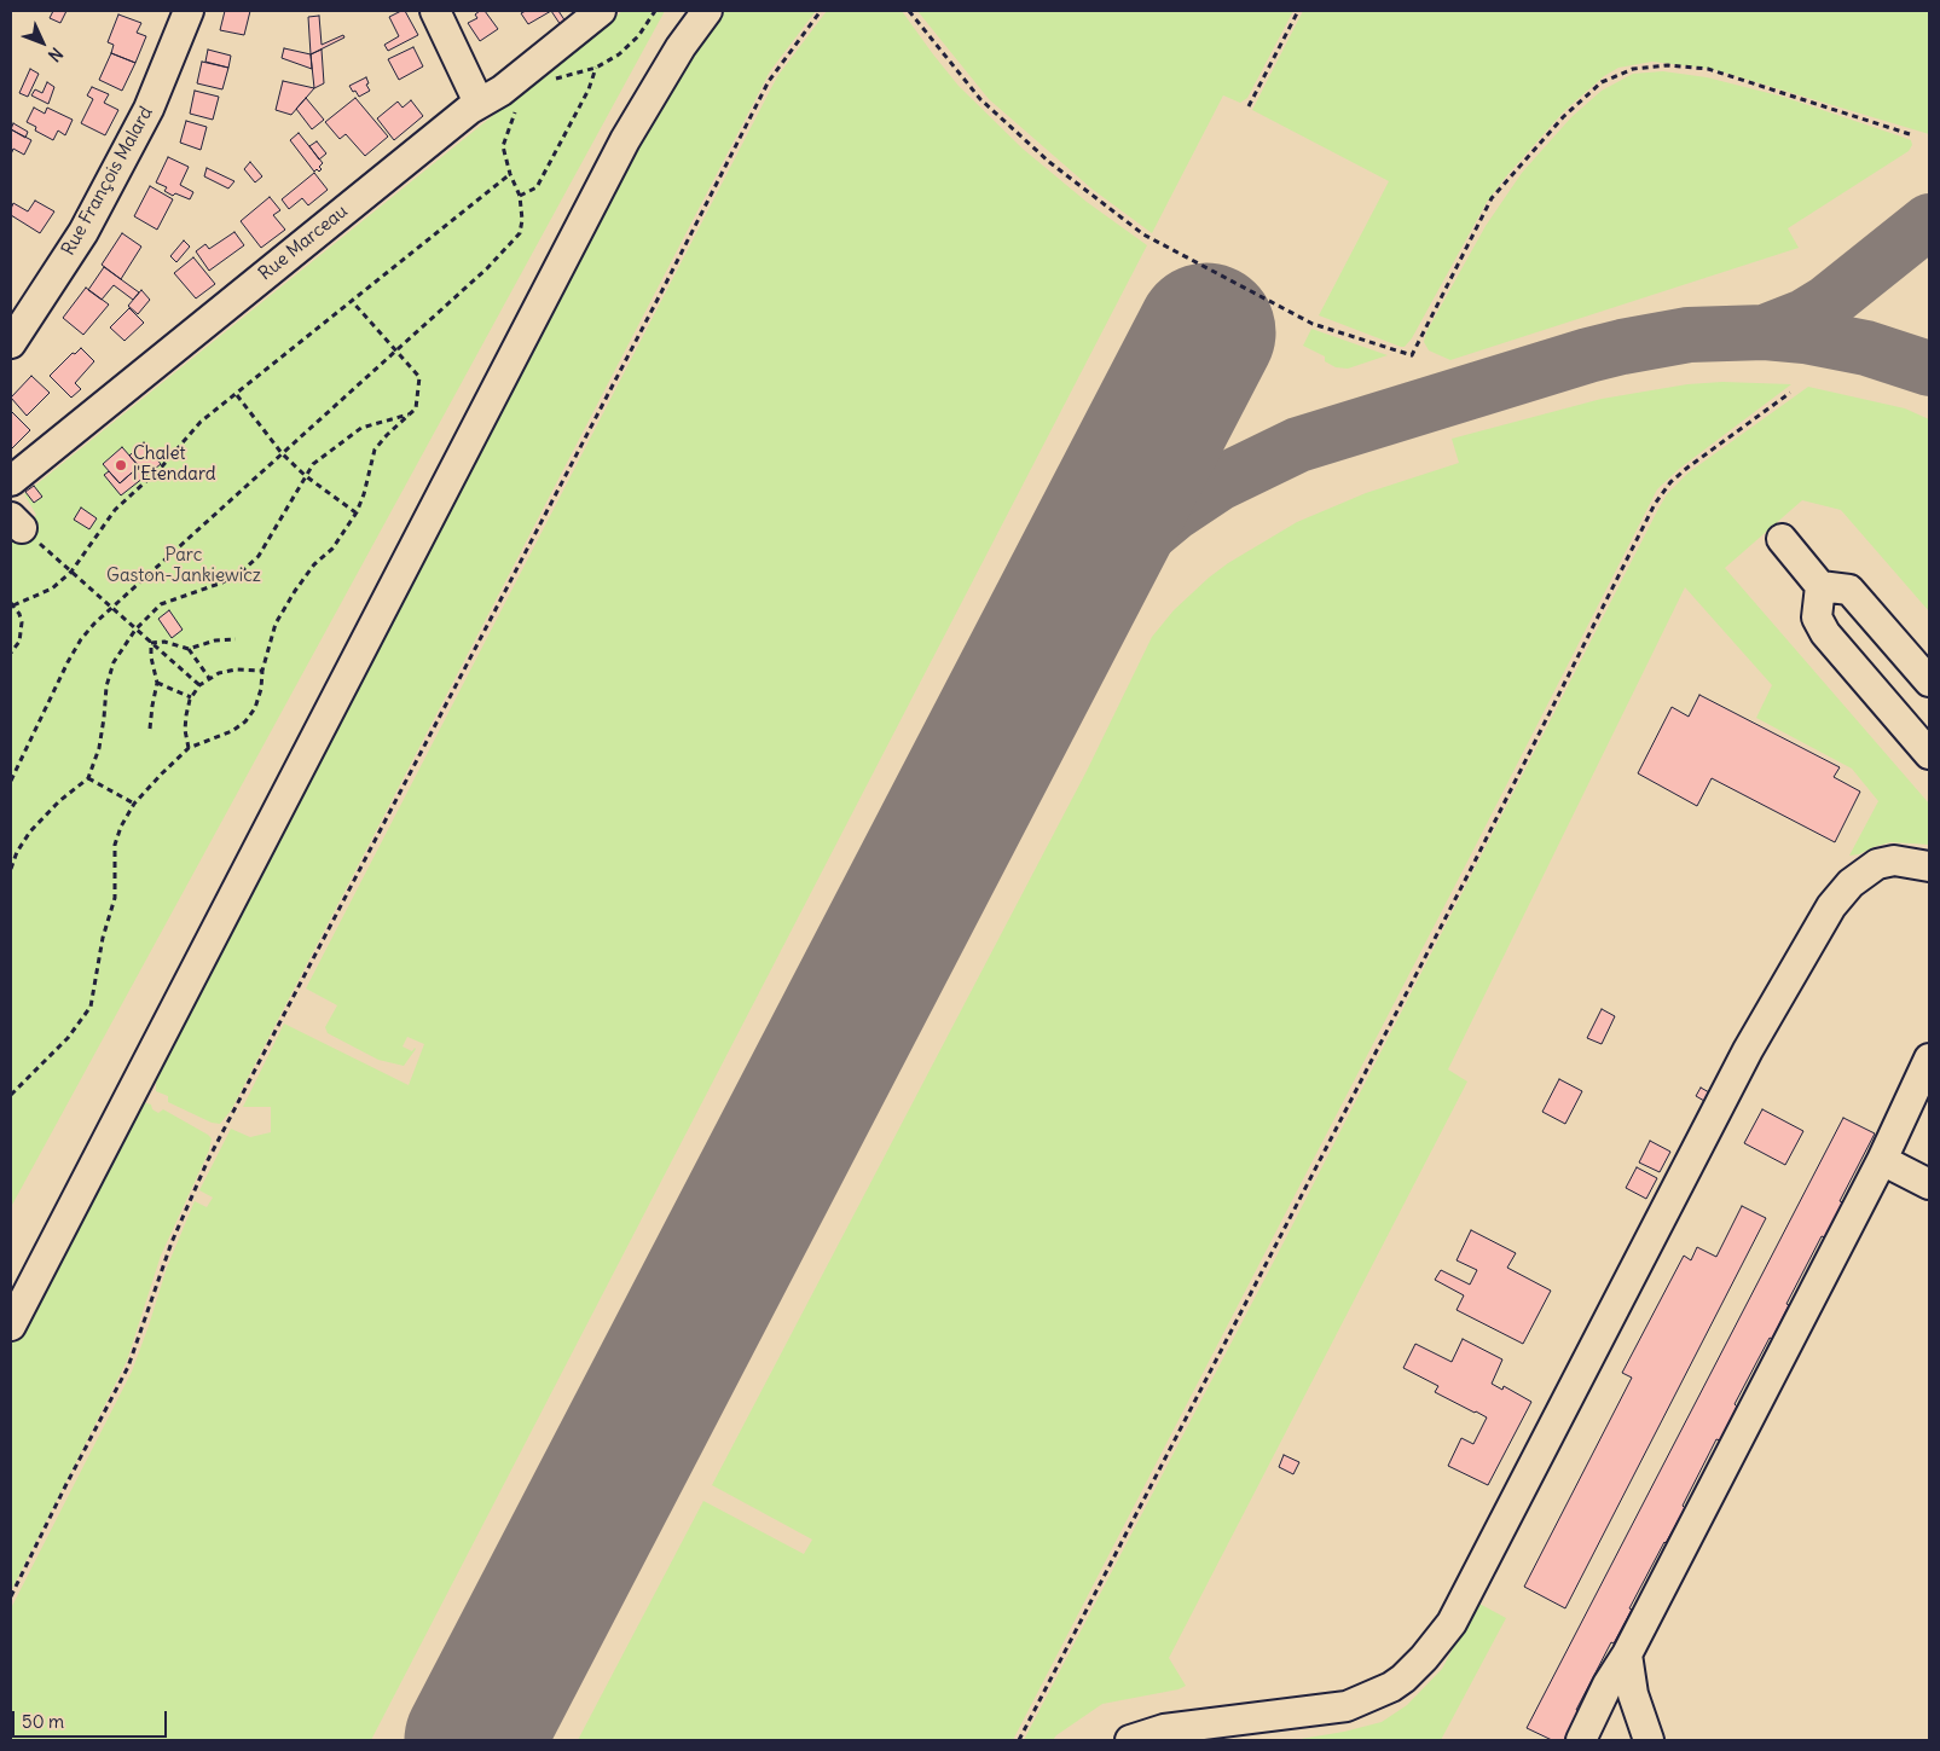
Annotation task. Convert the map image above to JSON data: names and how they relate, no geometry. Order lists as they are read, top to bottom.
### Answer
{
  "streets": {
    "street": ["Rue François Malard", "Rue Marceau"]
  },
  "parks": ["Parc Gaston-Jankiewicz"],
  "places": ["Chalet l'Etendard"],
  "scale_bar": "50 m",
  "north": "bottom right"
}
